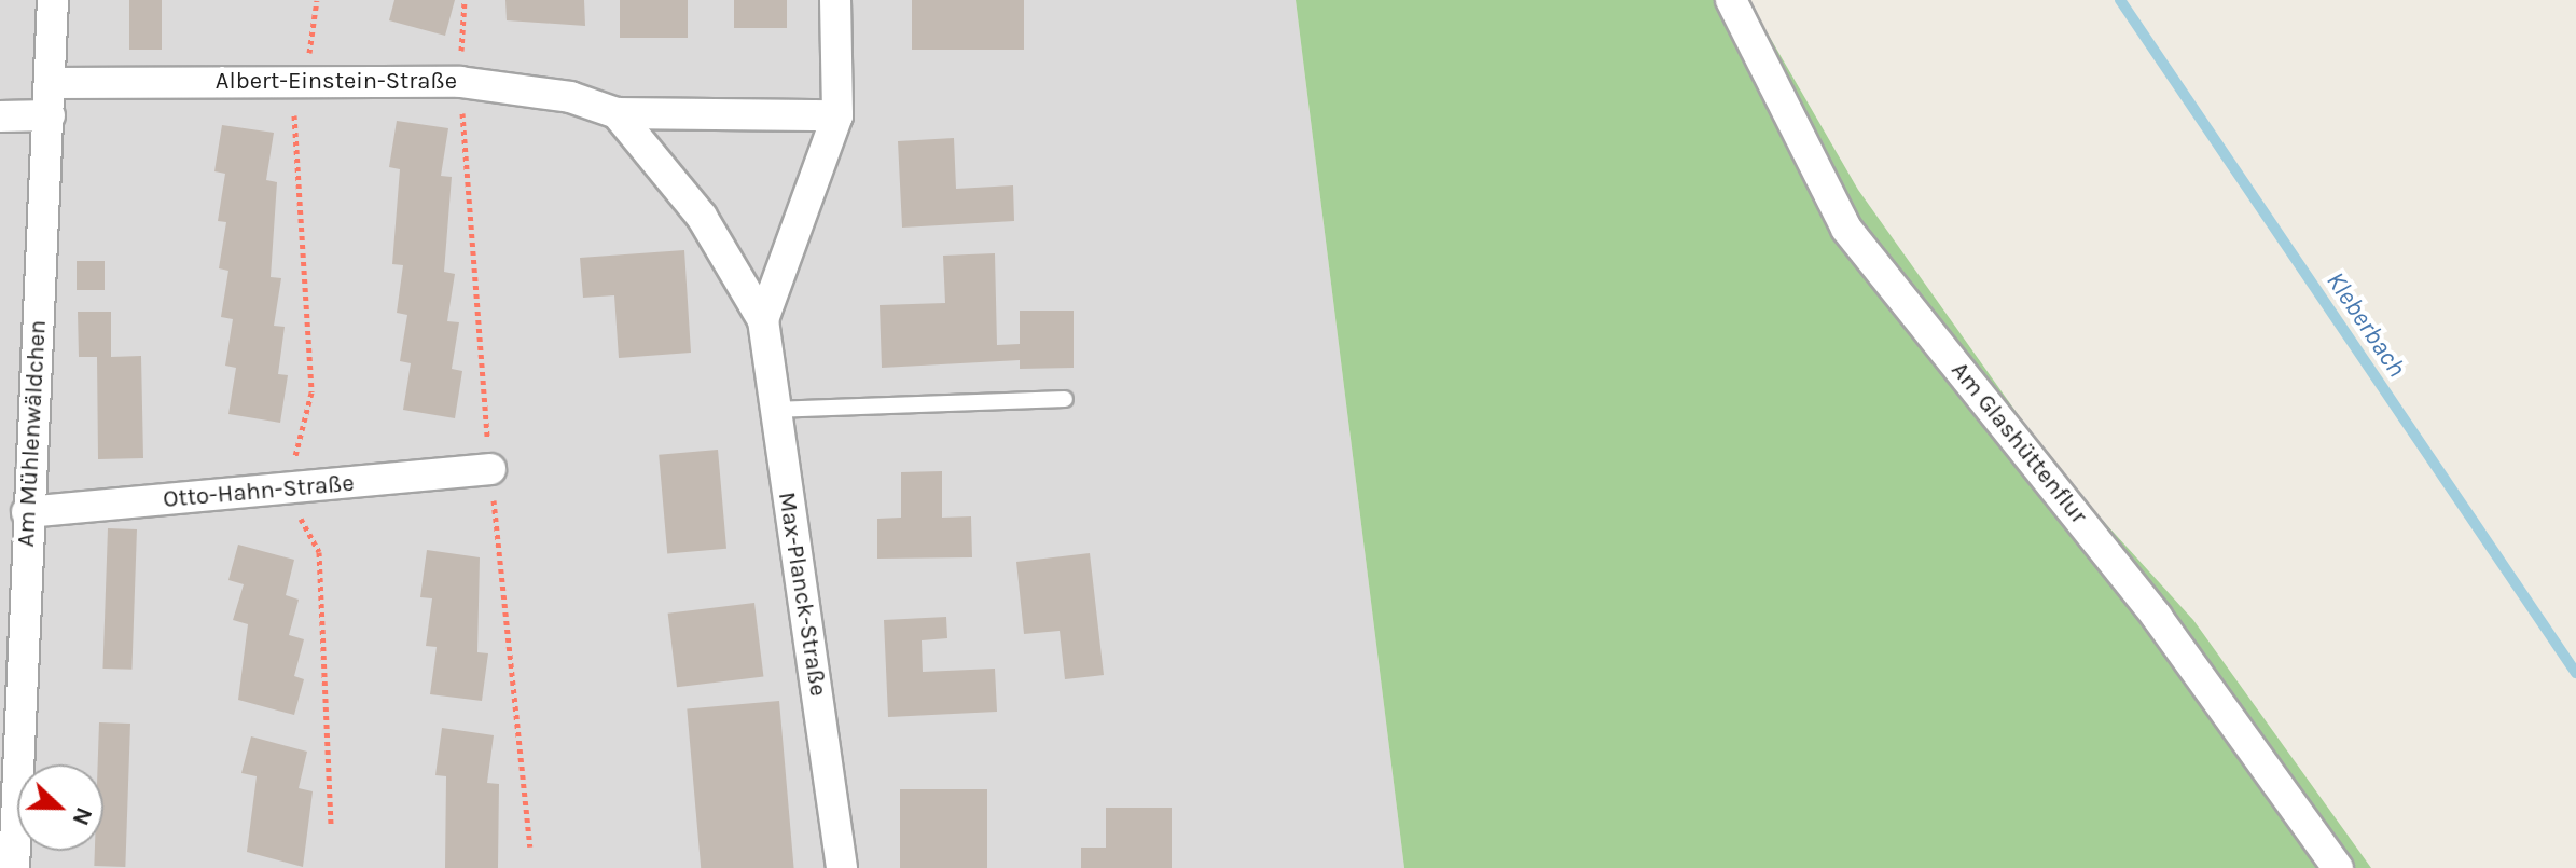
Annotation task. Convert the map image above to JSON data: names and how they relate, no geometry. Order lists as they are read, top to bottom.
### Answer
{
  "streets": {
    "street": [
      "Albert-Einstein-Straße",
      "Am Mühlenwäldchen",
      "Am Glashüttenflur",
      "Otto-Hahn-Straße",
      "Max-Planck-Straße"
    ]
  },
  "crossings": [
    ["Albert-Einstein-Straße", "Am Mühlenwäldchen"],
    ["Albert-Einstein-Straße", "Max-Planck-Straße"],
    ["Am Mühlenwäldchen", "Otto-Hahn-Straße"]
  ],
  "water": ["Kleberbach"],
  "north": "right"
}
